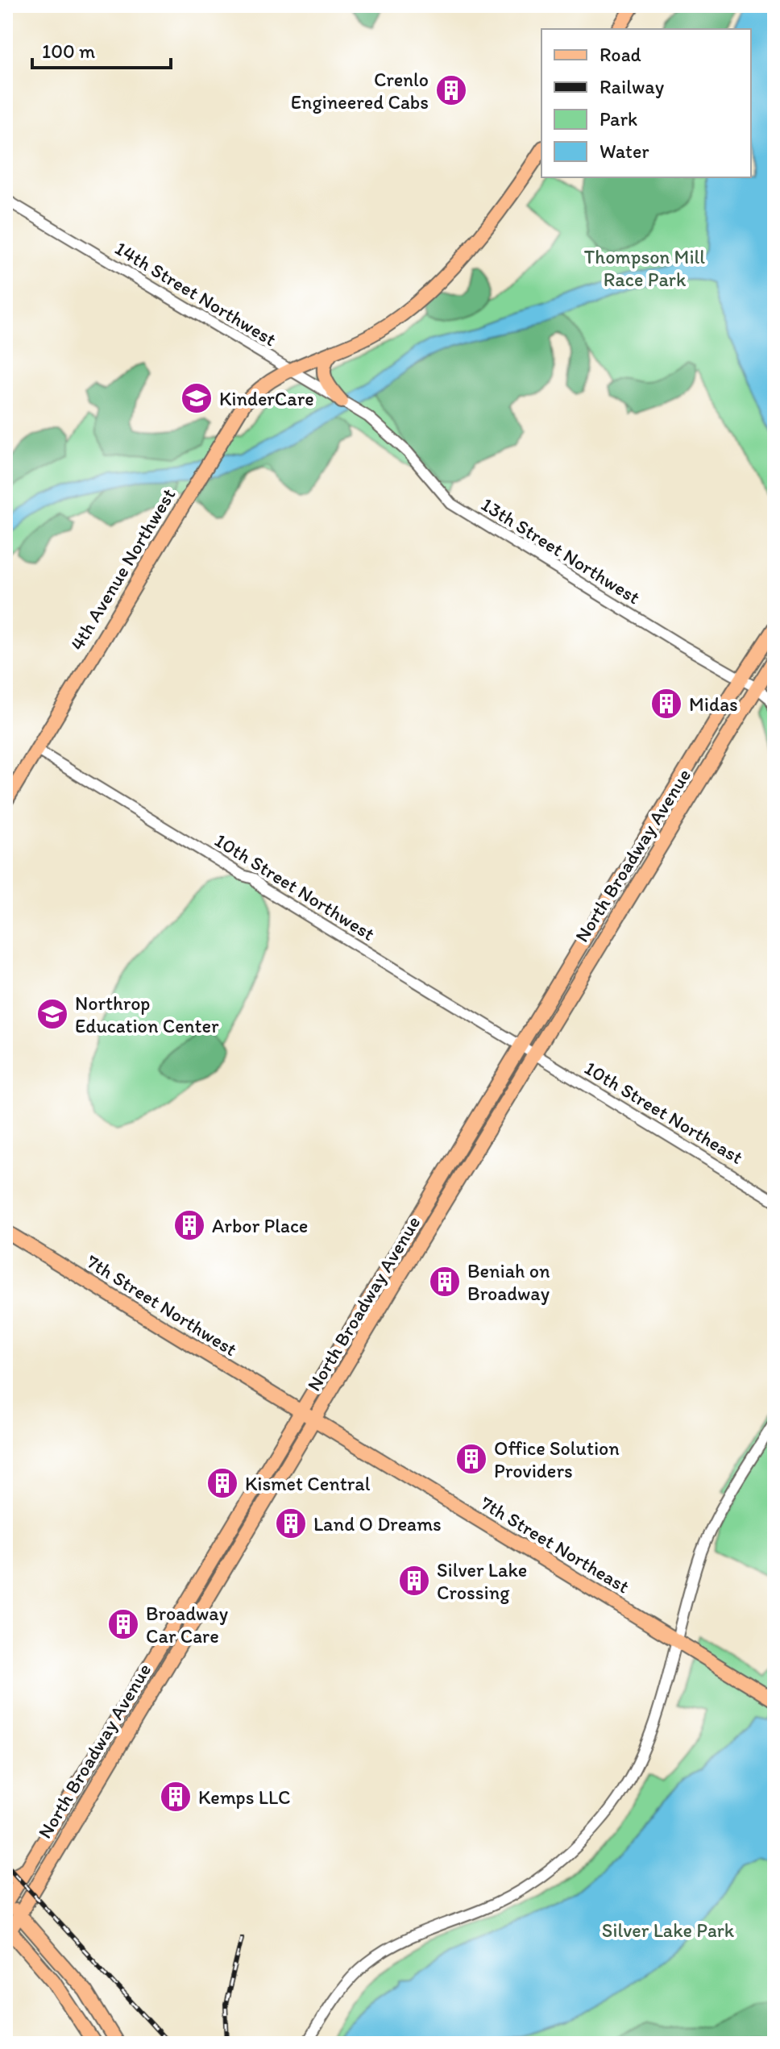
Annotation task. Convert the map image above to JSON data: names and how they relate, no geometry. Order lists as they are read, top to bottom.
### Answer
{
  "streets": {
    "main road": [
      "4th Avenue Northwest",
      "North Broadway Avenue",
      "7th Street Northwest",
      "7th Street Northeast"
    ],
    "street": [
      "14th Street Northwest",
      "13th Street Northwest",
      "10th Street Northwest",
      "10th Street Northeast"
    ]
  },
  "crossings": [
    ["14th Street Northwest", "13th Street Northwest"],
    ["14th Street Northwest", "4th Avenue Northwest"],
    ["13th Street Northwest", "North Broadway Avenue"],
    ["4th Avenue Northwest", "10th Street Northwest"],
    ["North Broadway Avenue", "10th Street Northwest"],
    ["North Broadway Avenue", "10th Street Northeast"],
    ["North Broadway Avenue", "7th Street Northwest"],
    ["North Broadway Avenue", "7th Street Northeast"],
    ["10th Street Northwest", "10th Street Northeast"],
    ["7th Street Northwest", "7th Street Northeast"]
  ],
  "parks": ["Thompson Mill Race Park", "Silver Lake Park"],
  "places": {
    "building": [
      "Crenlo Engineered Cabs",
      "Midas",
      "Arbor Place",
      "Beniah on Broadway",
      "Office Solution Providers",
      "Kismet Central",
      "Land O Dreams",
      "Silver Lake Crossing",
      "Broadway Car Care",
      "Kemps LLC"
    ],
    "school or university": ["KinderCare", "Northrop Education Center"]
  },
  "legend": [
    "Road",
    "Railway",
    "Park",
    "Water"
  ],
  "scale_bar": "100 m"
}
